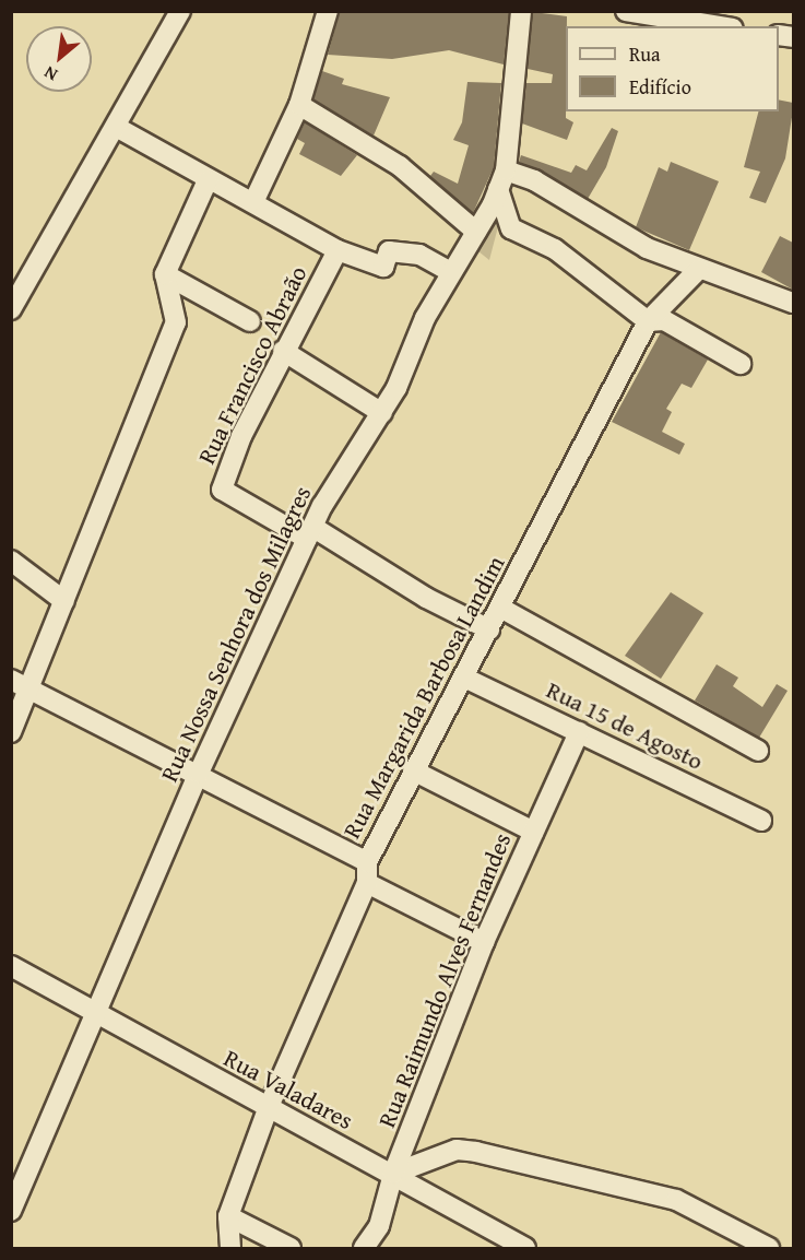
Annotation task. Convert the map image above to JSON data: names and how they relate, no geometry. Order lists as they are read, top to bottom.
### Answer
{
  "streets": {
    "street": [
      "Rua Francisco Abraão",
      "Rua Nossa Senhora dos Milagres",
      "Rua Margarida Barbosa Landim",
      "Rua 15 de Agosto",
      "Rua Raimundo Alves Fernandes",
      "Rua Valadares"
    ]
  },
  "crossings": [
    ["Rua Francisco Abraão", "Rua Nossa Senhora dos Milagres"],
    ["Rua Nossa Senhora dos Milagres", "Rua Valadares"],
    ["Rua Margarida Barbosa Landim", "Rua 15 de Agosto"],
    ["Rua Margarida Barbosa Landim", "Rua Valadares"],
    ["Rua 15 de Agosto", "Rua Raimundo Alves Fernandes"],
    ["Rua Raimundo Alves Fernandes", "Rua Valadares"]
  ],
  "legend": ["Rua", "Edifício"],
  "north": "bottom left"
}
